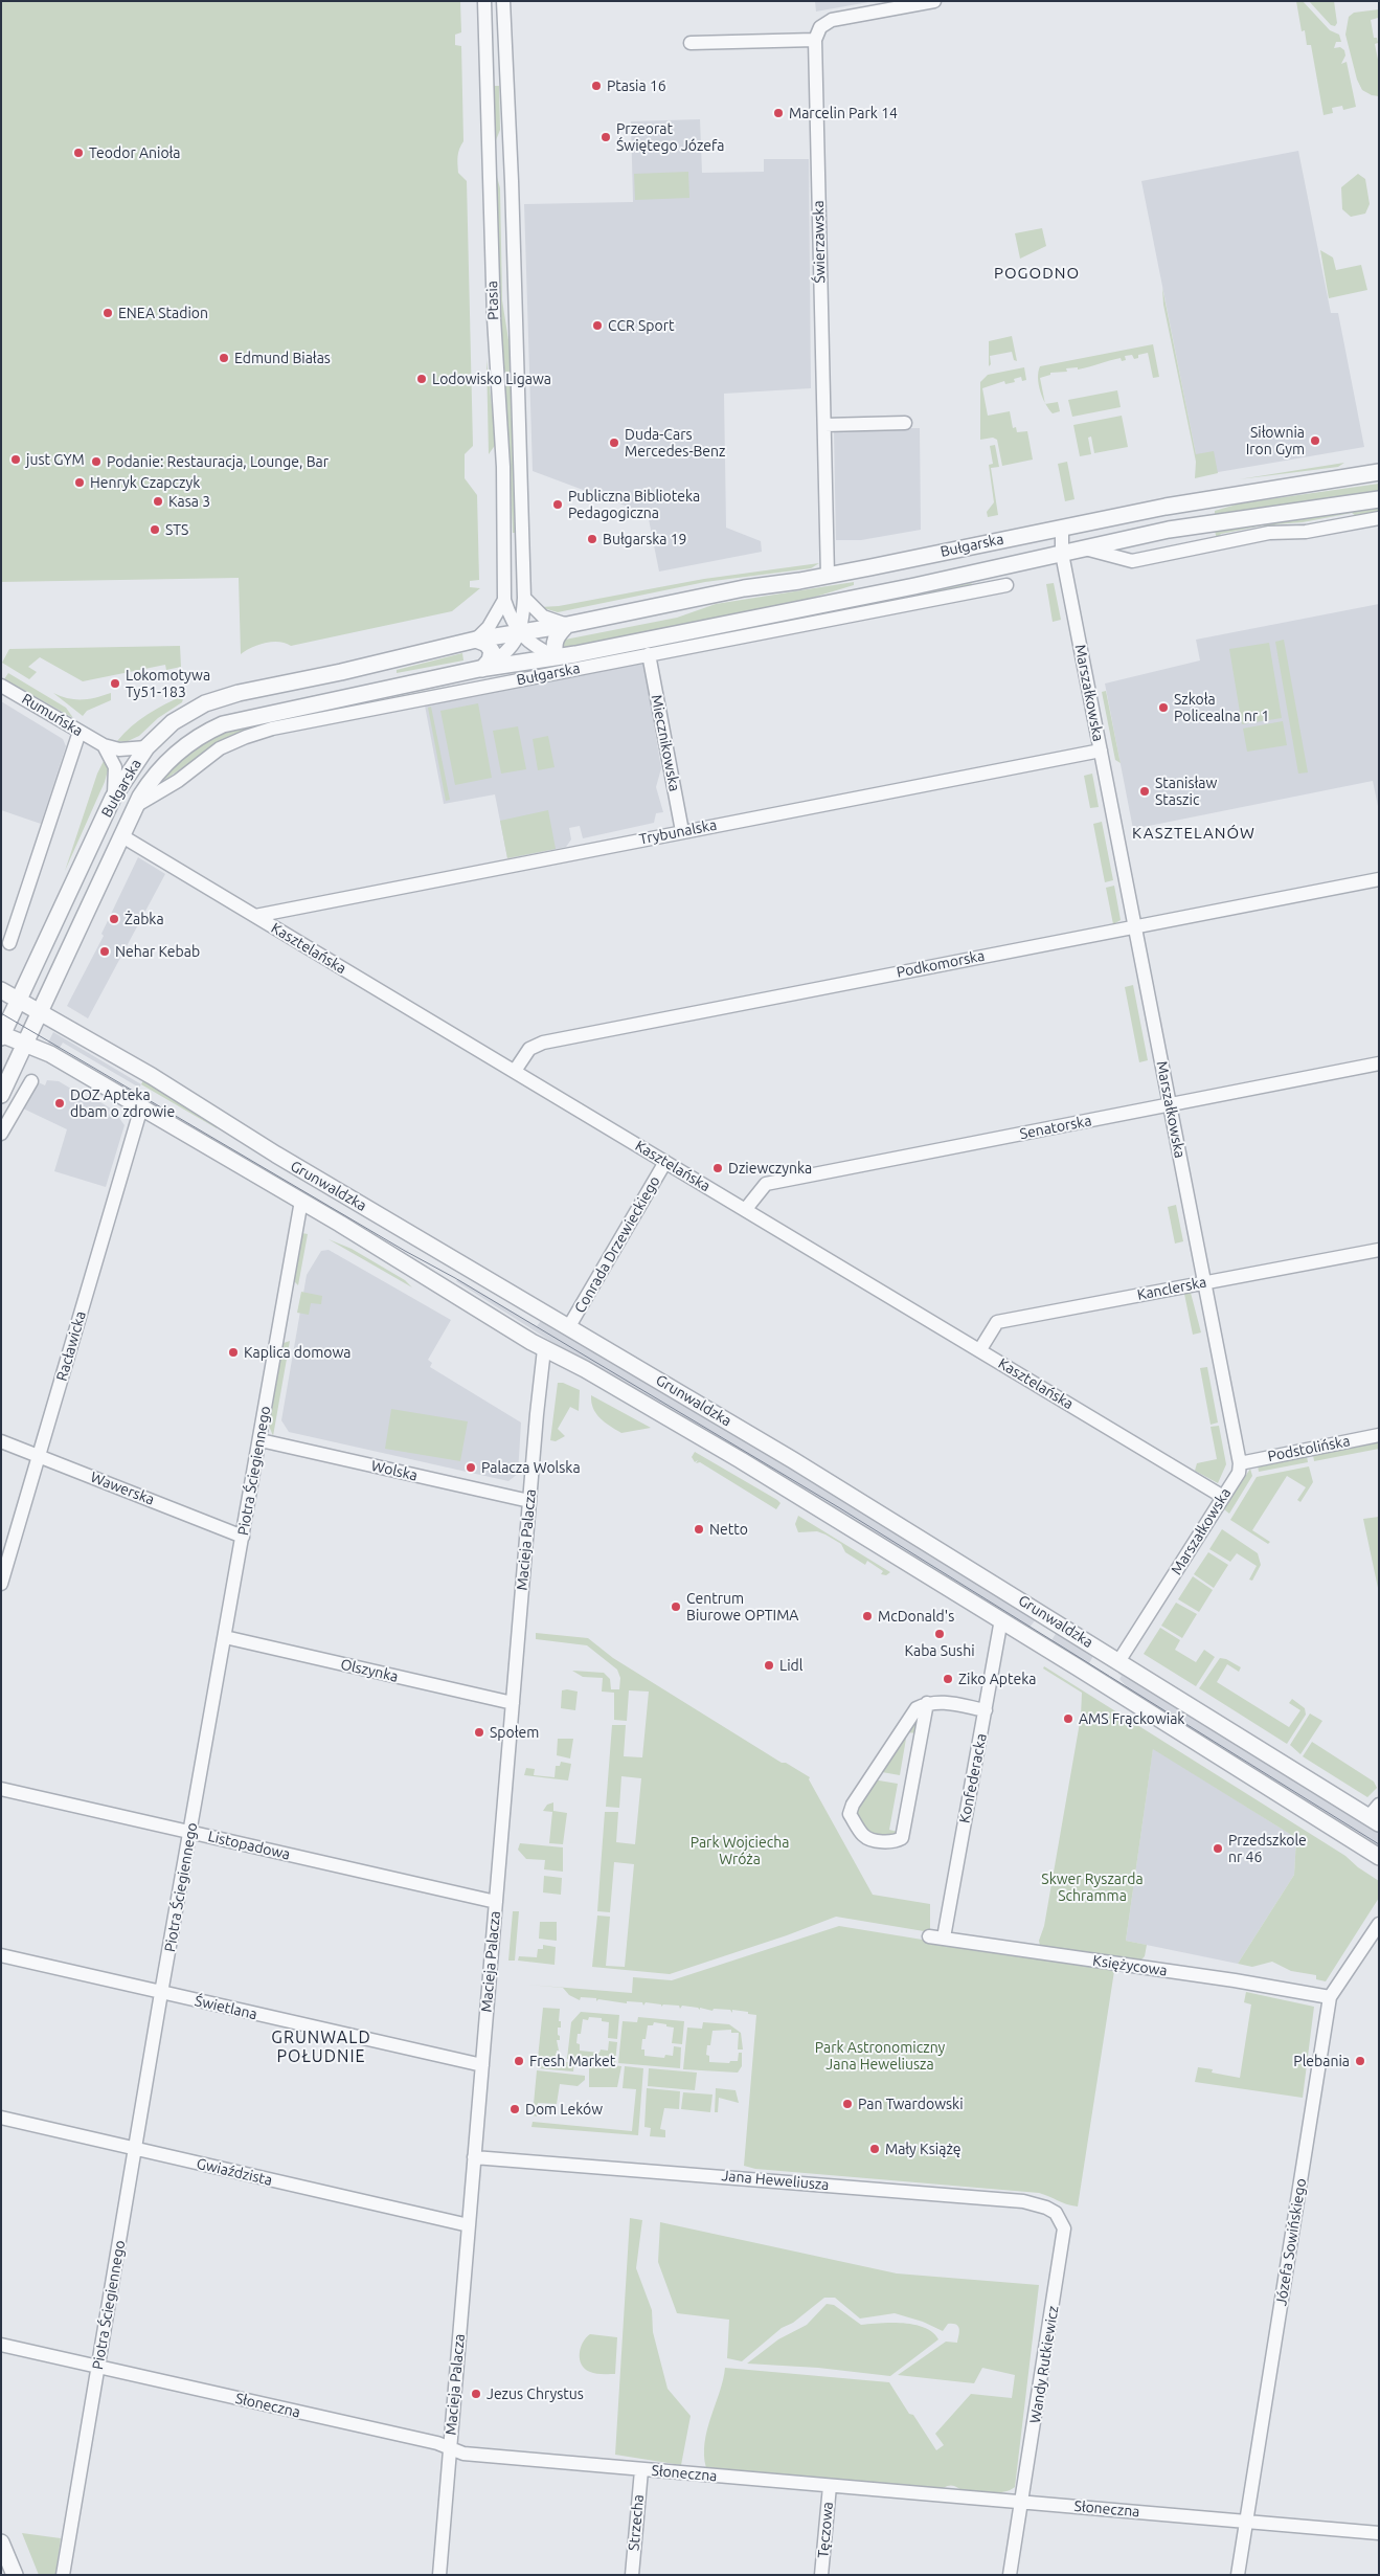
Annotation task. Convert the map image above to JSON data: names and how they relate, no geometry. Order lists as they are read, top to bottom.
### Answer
{
  "streets": {
    "street": [
      "Świerzawska",
      "Ptasia",
      "Bułgarska",
      "Marszałkowska",
      "Rumuńska",
      "Miecznikowska",
      "Trybunalska",
      "Kasztelańska",
      "Podkomorska",
      "Senatorska",
      "Grunwaldzka",
      "Conrada Drzewieckiego",
      "Kanclerska",
      "Racławicka",
      "Podstolińska",
      "Piotra Ściegiennego",
      "Wolska",
      "Wawerska",
      "Macieja Palacza",
      "Olszynka",
      "Konfederacka",
      "Listopadowa",
      "Księżycowa",
      "Świetlana",
      "Gwiaździsta",
      "Jana Heweliusza",
      "Józefa Sowińskiego",
      "Wandy Rutkiewicz",
      "Słoneczna",
      "Strzecha",
      "Tęczowa"
    ]
  },
  "crossings": [
    ["Świerzawska", "Bułgarska"],
    ["Ptasia", "Bułgarska"],
    ["Bułgarska", "Marszałkowska"],
    ["Bułgarska", "Rumuńska"],
    ["Bułgarska", "Miecznikowska"],
    ["Bułgarska", "Kasztelańska"],
    ["Bułgarska", "Grunwaldzka"],
    ["Marszałkowska", "Trybunalska"],
    ["Marszałkowska", "Kasztelańska"],
    ["Marszałkowska", "Podkomorska"],
    ["Marszałkowska", "Senatorska"],
    ["Marszałkowska", "Grunwaldzka"],
    ["Marszałkowska", "Kanclerska"],
    ["Marszałkowska", "Podstolińska"],
    ["Miecznikowska", "Trybunalska"],
    ["Trybunalska", "Kasztelańska"],
    ["Kasztelańska", "Podkomorska"],
    ["Kasztelańska", "Senatorska"],
    ["Kasztelańska", "Conrada Drzewieckiego"],
    ["Kasztelańska", "Kanclerska"],
    ["Grunwaldzka", "Conrada Drzewieckiego"],
    ["Grunwaldzka", "Racławicka"],
    ["Grunwaldzka", "Piotra Ściegiennego"],
    ["Grunwaldzka", "Macieja Palacza"],
    ["Grunwaldzka", "Konfederacka"],
    ["Racławicka", "Wawerska"],
    ["Piotra Ściegiennego", "Wolska"],
    ["Piotra Ściegiennego", "Wawerska"],
    ["Piotra Ściegiennego", "Olszynka"],
    ["Piotra Ściegiennego", "Listopadowa"],
    ["Piotra Ściegiennego", "Świetlana"],
    ["Piotra Ściegiennego", "Gwiaździsta"],
    ["Piotra Ściegiennego", "Słoneczna"],
    ["Wolska", "Macieja Palacza"],
    ["Macieja Palacza", "Olszynka"],
    ["Macieja Palacza", "Listopadowa"],
    ["Macieja Palacza", "Świetlana"],
    ["Macieja Palacza", "Gwiaździsta"],
    ["Macieja Palacza", "Jana Heweliusza"],
    ["Macieja Palacza", "Słoneczna"],
    ["Konfederacka", "Księżycowa"],
    ["Księżycowa", "Józefa Sowińskiego"],
    ["Jana Heweliusza", "Wandy Rutkiewicz"],
    ["Józefa Sowińskiego", "Słoneczna"],
    ["Wandy Rutkiewicz", "Słoneczna"],
    ["Słoneczna", "Strzecha"],
    ["Słoneczna", "Tęczowa"]
  ],
  "districts": ["POGODNO", "KASZTELANÓW", "GRUNWALD POŁUDNIE"],
  "parks": ["Park Wojciecha Wróża", "Skwer Ryszarda Schramma", "Park Astronomiczny Jana Heweliusza"],
  "places": [
    "Ptasia 16",
    "Marcelin Park 14",
    "Przeorat Świętego Józefa",
    "Teodor Anioła",
    "ENEA Stadion",
    "CCR Sport",
    "Edmund Białas",
    "Lodowisko Ligawa",
    "Siłownia Iron Gym",
    "Duda-Cars Mercedes-Benz",
    "just GYM",
    "Podanie: Restauracja, Lounge, Bar",
    "Henryk Czapczyk",
    "Kasa 3",
    "Publiczna Biblioteka Pedagogiczna",
    "STS",
    "Bułgarska 19",
    "Lokomotywa Ty51-183",
    "Szkoła Policealna nr 1",
    "Stanisław Staszic",
    "Żabka",
    "Nehar Kebab",
    "DOZ Apteka dbam o zdrowie",
    "Dziewczynka",
    "Kaplica domowa",
    "Palacza Wolska",
    "Netto",
    "Centrum Biurowe OPTIMA",
    "McDonald's",
    "Kaba Sushi",
    "Lidl",
    "Ziko Apteka",
    "AMS Frąckowiak",
    "Społem",
    "Przedszkole nr 46",
    "Fresh Market",
    "Plebania",
    "Pan Twardowski",
    "Dom Leków",
    "Mały Książę",
    "Jezus Chrystus"
  ]
}
